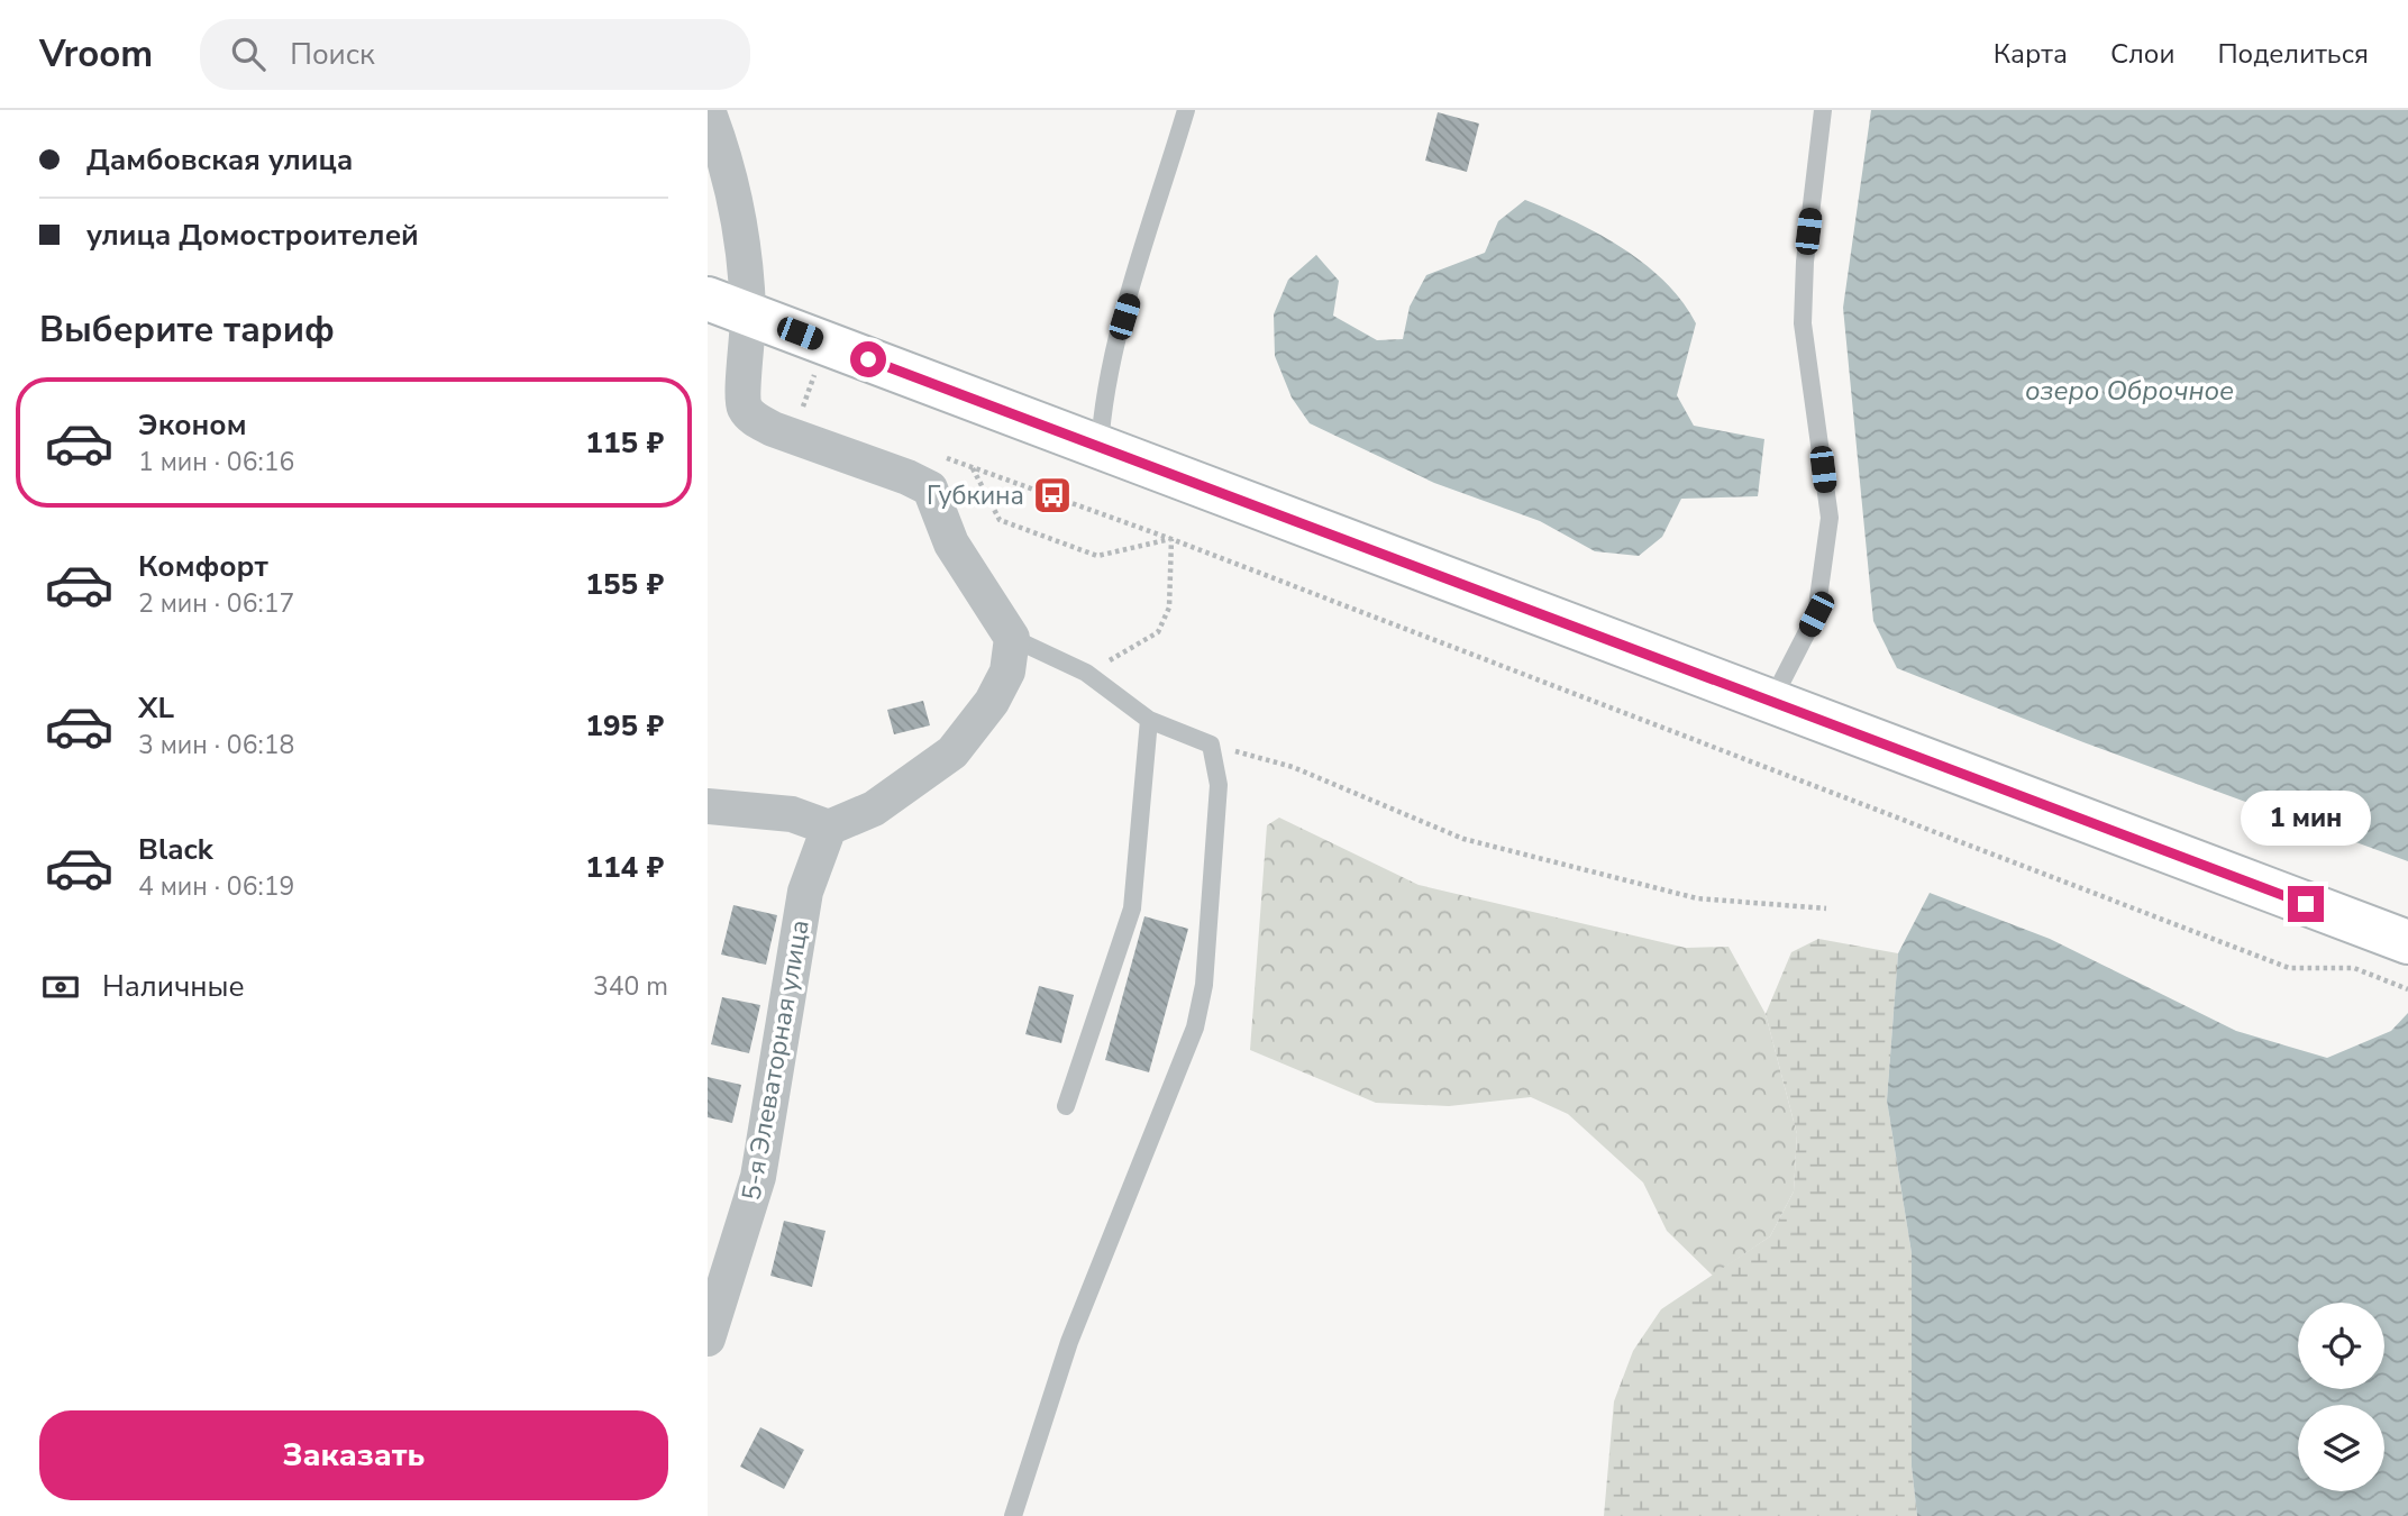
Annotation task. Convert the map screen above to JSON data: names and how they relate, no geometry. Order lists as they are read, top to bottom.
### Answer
{
  "streets": {
    "street": ["5-я Элеваторная улица"]
  },
  "water": ["озеро Оброчное"],
  "places": {
    "bus stop": ["Губкина"]
  },
  "page": {
    "header": "Vroom",
    "search": "Поиск",
    "nav": ["Карта", "Слои", "Поделиться"],
    "banner": ["Дамбовская улица", "улица Домостроителей"],
    "heading": "Выберите тариф",
    "list": [
      {
        "name": "Эконом",
        "note": "1 мин · 06:16",
        "value": "115 ₽"
      },
      {
        "name": "Комфорт",
        "note": "2 мин · 06:17",
        "value": "155 ₽"
      },
      {
        "name": "XL",
        "note": "3 мин · 06:18",
        "value": "195 ₽"
      },
      {
        "name": "Black",
        "note": "4 мин · 06:19",
        "value": "114 ₽"
      }
    ],
    "bubble": "1 мин",
    "pay": ["Наличные", "340 m"],
    "buttons": "Заказать"
  }
}
